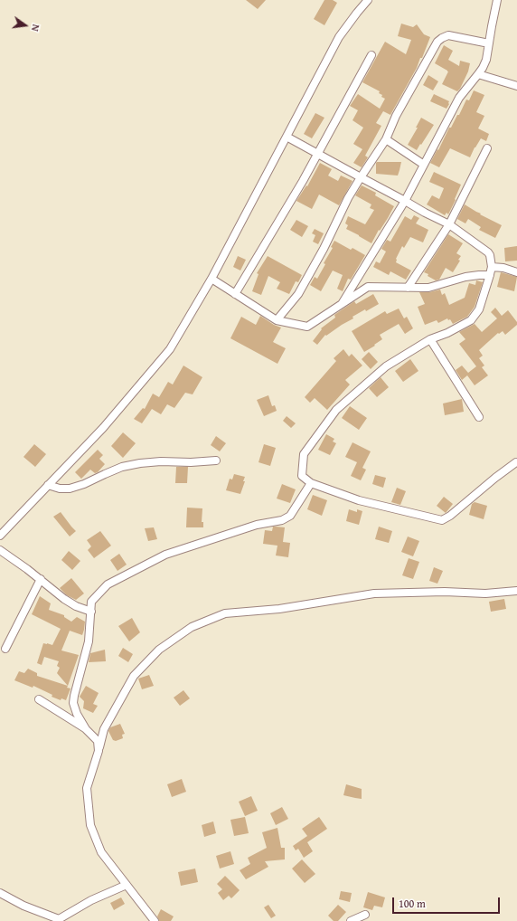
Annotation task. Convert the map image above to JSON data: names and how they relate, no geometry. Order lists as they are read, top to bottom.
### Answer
{
  "scale_bar": "100 m",
  "north": "right"
}
